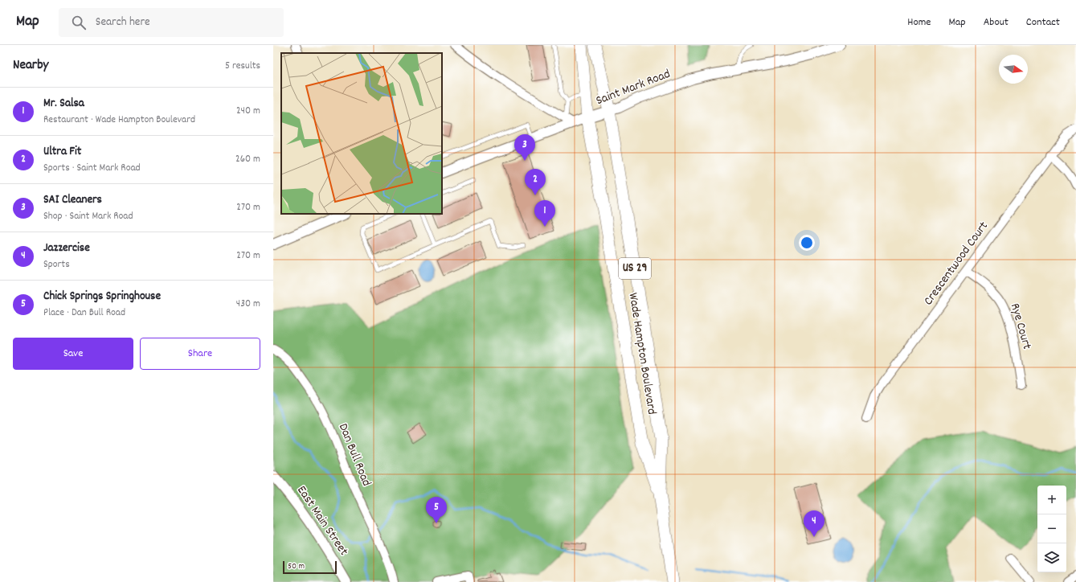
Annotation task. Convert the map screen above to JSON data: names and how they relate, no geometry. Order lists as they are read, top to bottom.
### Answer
{
  "streets": {
    "main road": ["US 29", "Wade Hampton Boulevard"],
    "street": [
      "Saint Mark Road",
      "Crescentwood Court",
      "Rye Court",
      "Dan Bull Road",
      "East Main Street"
    ]
  },
  "crossings": [
    ["Saint Mark Road", "Wade Hampton Boulevard"],
    ["Crescentwood Court", "Rye Court"]
  ],
  "scale_bar": "50 m",
  "north": "right",
  "page": {
    "header": "Map",
    "search": "Search here",
    "nav": [
      "Home",
      "Map",
      "About",
      "Contact"
    ],
    "heading": ["Nearby", "5 results"],
    "list": [
      {
        "mark": "1",
        "name": "Mr. Salsa",
        "note": "Restaurant · Wade Hampton Boulevard",
        "value": "240 m"
      },
      {
        "mark": "2",
        "name": "Ultra Fit",
        "note": "Sports · Saint Mark Road",
        "value": "260 m"
      },
      {
        "mark": "3",
        "name": "SAI Cleaners",
        "note": "Shop · Saint Mark Road",
        "value": "270 m"
      },
      {
        "mark": "4",
        "name": "Jazzercise",
        "note": "Sports",
        "value": "270 m"
      },
      {
        "mark": "5",
        "name": "Chick Springs Springhouse",
        "note": "Place · Dan Bull Road",
        "value": "430 m"
      }
    ],
    "pins": [
      "3",
      "2",
      "1",
      "5",
      "4"
    ],
    "buttons": ["Save", "Share"],
    "map_buttons": ["+", "−"],
    "scale": "50 m"
  }
}
